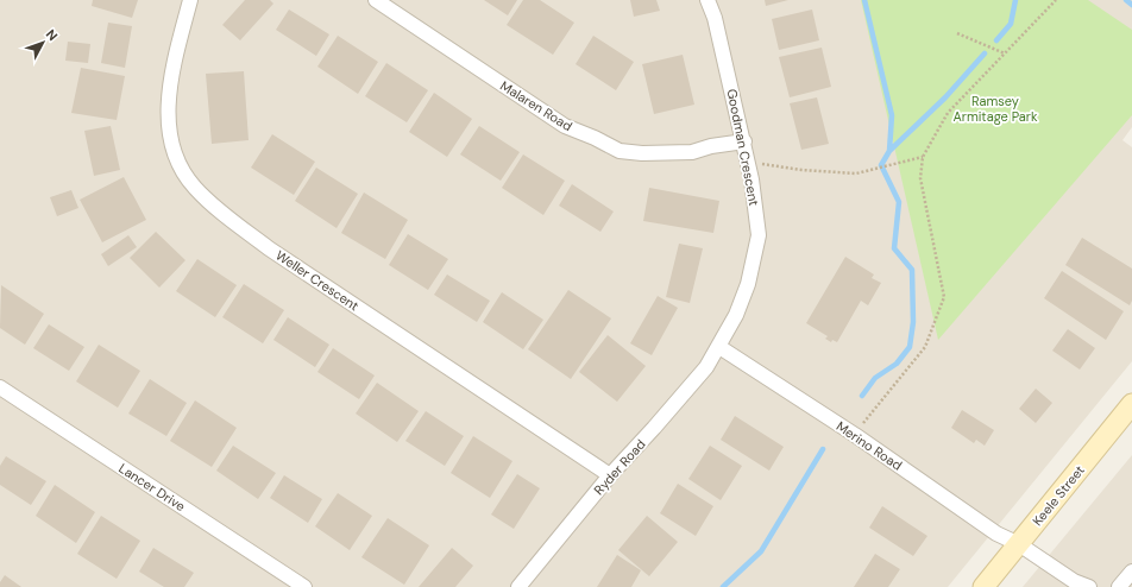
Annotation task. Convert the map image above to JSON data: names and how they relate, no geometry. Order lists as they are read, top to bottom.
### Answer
{
  "streets": {
    "main road": ["Keele Street"],
    "street": [
      "Malaren Road",
      "Goodman Crescent",
      "Weller Crescent",
      "Merino Road",
      "Ryder Road",
      "Lancer Drive"
    ]
  },
  "crossings": [
    ["Malaren Road", "Goodman Crescent"],
    ["Goodman Crescent", "Merino Road"],
    ["Goodman Crescent", "Ryder Road"],
    ["Weller Crescent", "Ryder Road"],
    ["Merino Road", "Ryder Road"],
    ["Merino Road", "Keele Street"]
  ],
  "parks": ["Ramsey Armitage Park"],
  "north": "top right"
}
